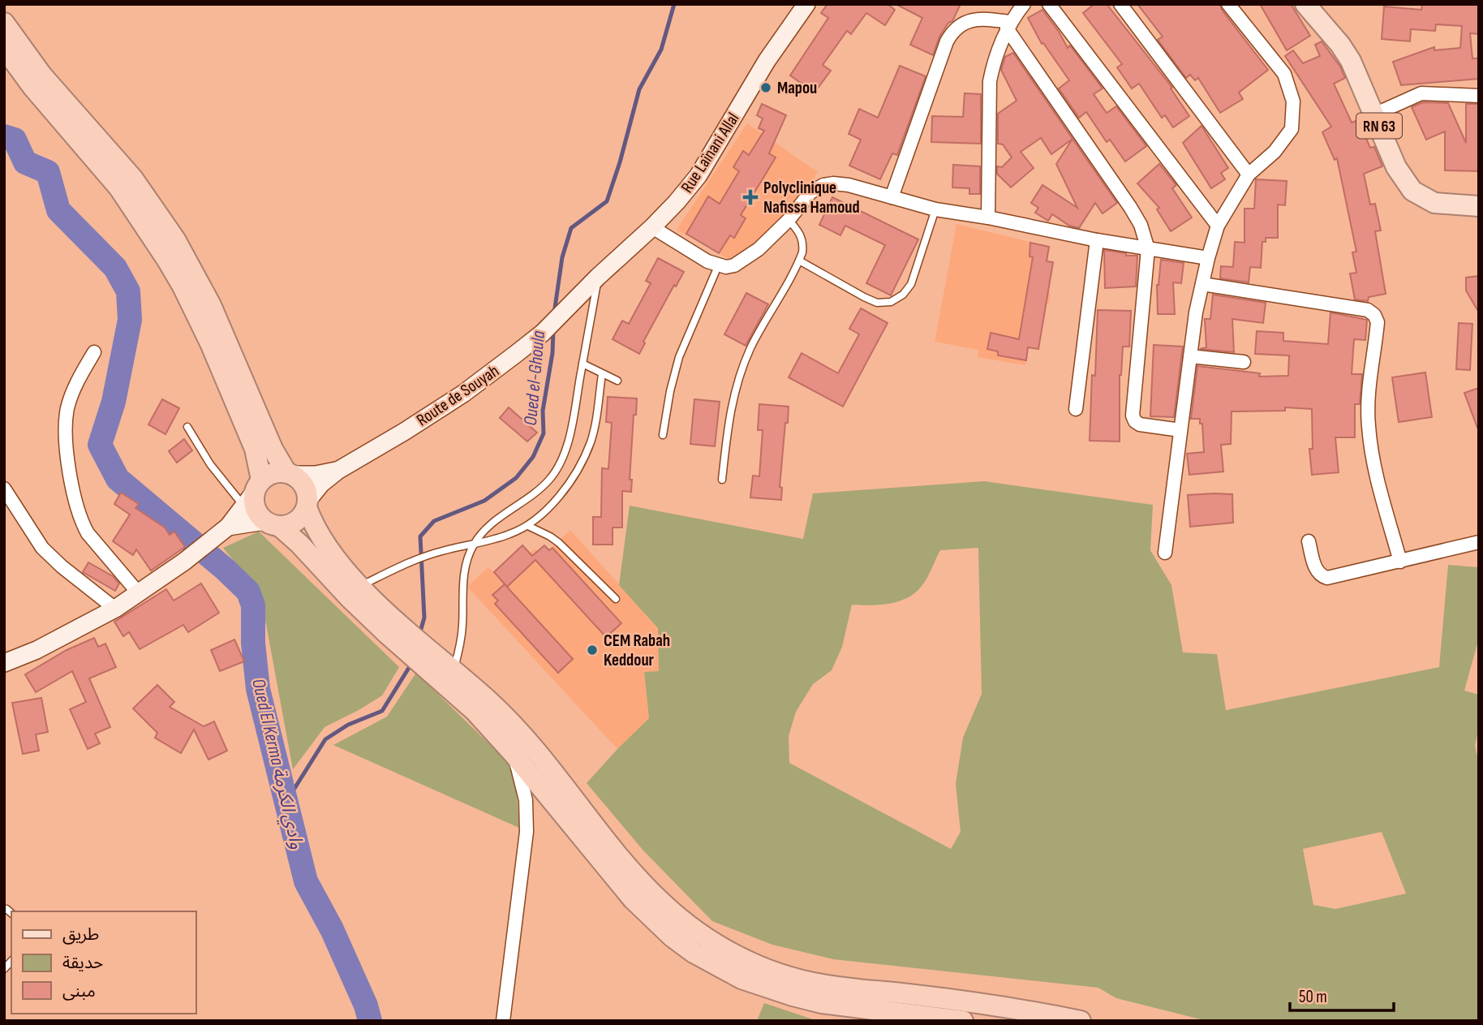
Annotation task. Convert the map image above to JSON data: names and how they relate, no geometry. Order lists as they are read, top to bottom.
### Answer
{
  "streets": {
    "main road": ["RN 63", "Rue Laïnani Allal", "Route de Souyah"]
  },
  "crossings": [
    ["Rue Laïnani Allal", "Route de Souyah"]
  ],
  "water": ["Oued el-Ghoula", "Oued El Kerma وادي الكرمة"],
  "places": {
    "other": ["Mapou", "CEM Rabah Keddour"],
    "health": ["Polyclinique Nafissa Hamoud"]
  },
  "legend": ["طريق", "حديقة", "مبنى"],
  "scale_bar": "50 m"
}
